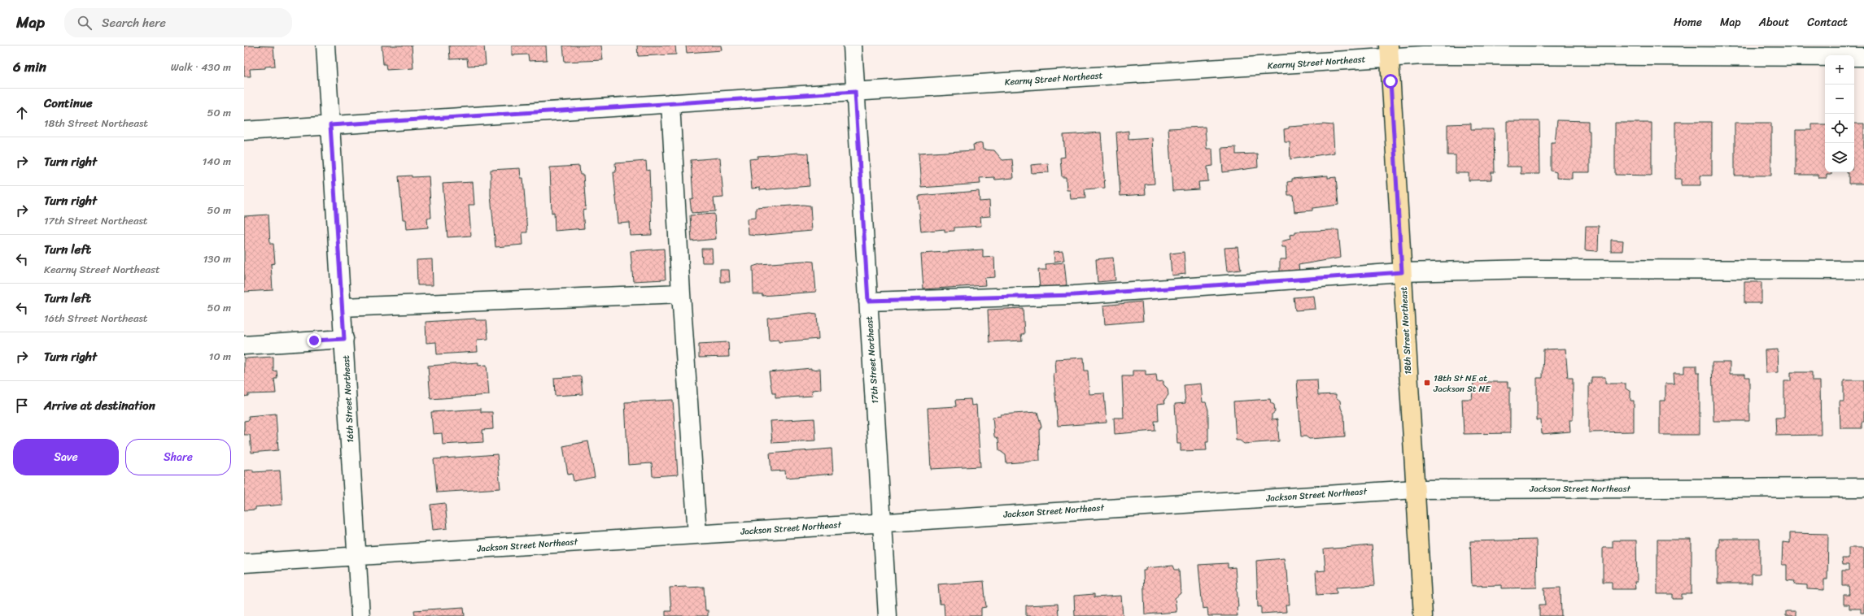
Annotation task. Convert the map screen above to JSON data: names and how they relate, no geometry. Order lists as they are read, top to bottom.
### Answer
{
  "streets": {
    "main road": ["18th Street Northeast"],
    "street": [
      "Kearny Street Northeast",
      "17th Street Northeast",
      "16th Street Northeast",
      "Jackson Street Northeast"
    ]
  },
  "crossings": [
    ["Kearny Street Northeast", "18th Street Northeast"],
    ["Kearny Street Northeast", "17th Street Northeast"],
    ["Kearny Street Northeast", "16th Street Northeast"],
    ["18th Street Northeast", "Jackson Street Northeast"],
    ["17th Street Northeast", "Jackson Street Northeast"],
    ["16th Street Northeast", "Jackson Street Northeast"]
  ],
  "places": {
    "transit": ["18th St NE at Jackson St NE"]
  },
  "page": {
    "header": "Map",
    "search": "Search here",
    "nav": [
      "Home",
      "Map",
      "About",
      "Contact"
    ],
    "heading": ["6 min", "Walk · 430 m"],
    "map_buttons": ["+", "−"],
    "list": [
      ["Continue", "18th Street Northeast", "50 m"],
      ["Turn right", "140 m"],
      ["Turn right", "17th Street Northeast", "50 m"],
      ["Turn left", "Kearny Street Northeast", "130 m"],
      ["Turn left", "16th Street Northeast", "50 m"],
      ["Turn right", "10 m"],
      "Arrive at destination"
    ],
    "buttons": ["Save", "Share"]
  }
}
